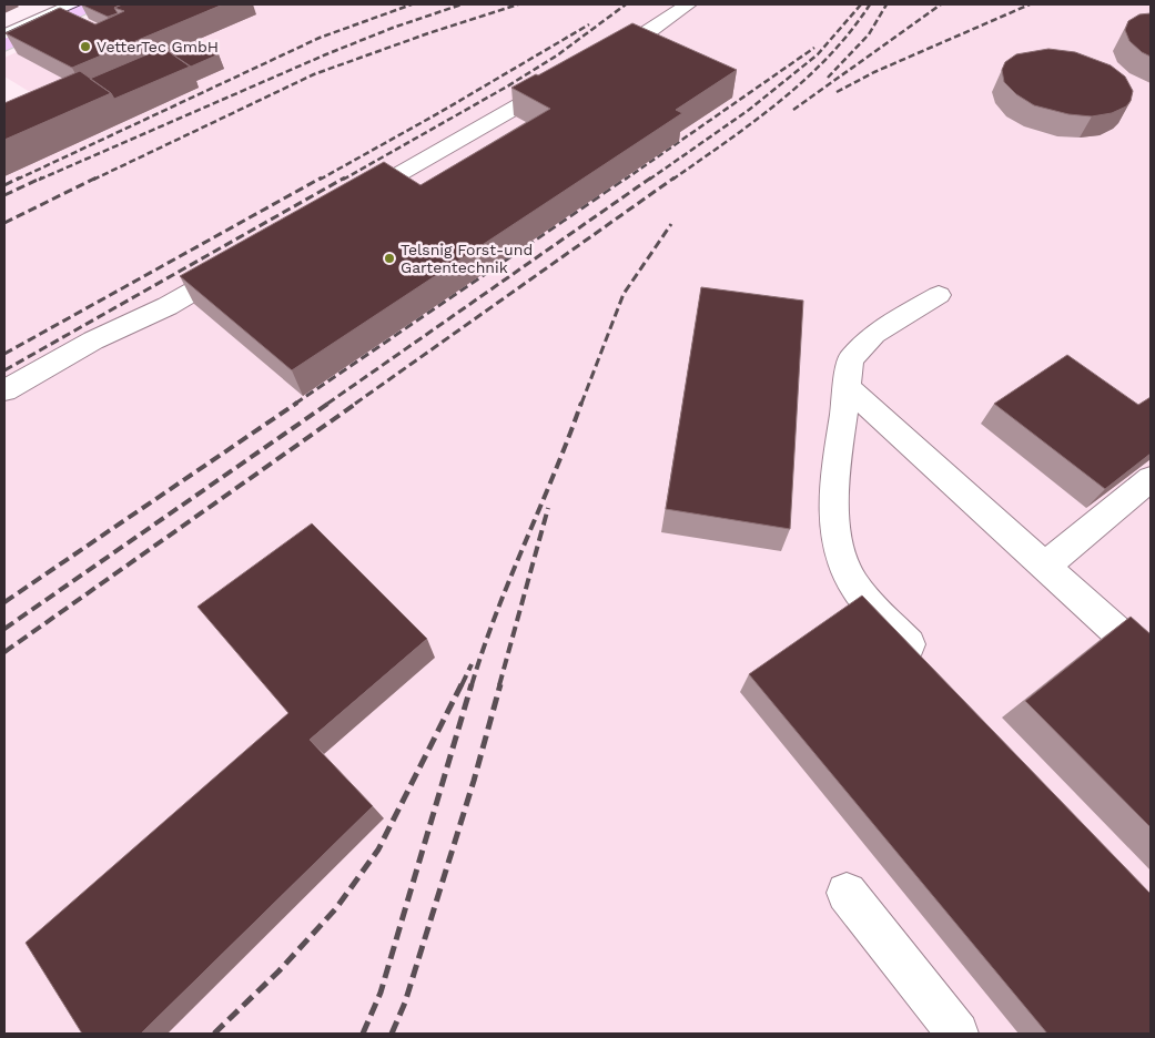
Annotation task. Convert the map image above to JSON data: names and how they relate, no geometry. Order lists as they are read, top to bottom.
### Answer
{
  "places": ["VetterTec GmbH", "Telsnig Forst-und Gartentechnik"]
}
